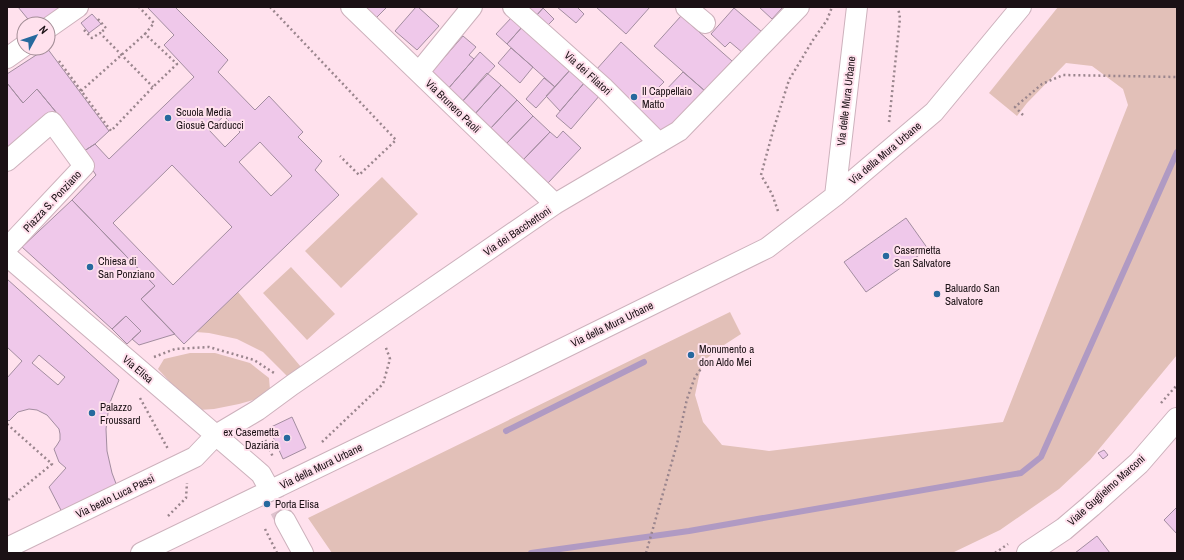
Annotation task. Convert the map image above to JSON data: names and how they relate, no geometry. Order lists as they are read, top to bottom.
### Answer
{
  "streets": {
    "main road": ["Viale Guglielmo Marconi"],
    "street": [
      "Via dei Filatori",
      "Via delle Mura Urbane",
      "Via Brunero Paoli",
      "Via della Mura Urbane",
      "Piazza S. Ponziano",
      "Via dei Bacchettoni",
      "Via Elisa",
      "Via beato Luca Passi"
    ]
  },
  "crossings": [
    ["Via dei Filatori", "Via dei Bacchettoni"],
    ["Via delle Mura Urbane", "Via della Mura Urbane"],
    ["Via Brunero Paoli", "Via dei Bacchettoni"],
    ["Via dei Bacchettoni", "Via Elisa"],
    ["Via dei Bacchettoni", "Via beato Luca Passi"],
    ["Via Elisa", "Via beato Luca Passi"]
  ],
  "places": [
    "Il Cappellaio Matto",
    "Scuola Media Giosuè Carducci",
    "Casermetta San Salvatore",
    "Chiesa di San Ponziano",
    "Baluardo San Salvatore",
    "Monumento a don Aldo Mei",
    "Palazzo Froussard",
    "ex Casemetta Daziaria",
    "Porta Elisa"
  ],
  "north": "top right"
}
